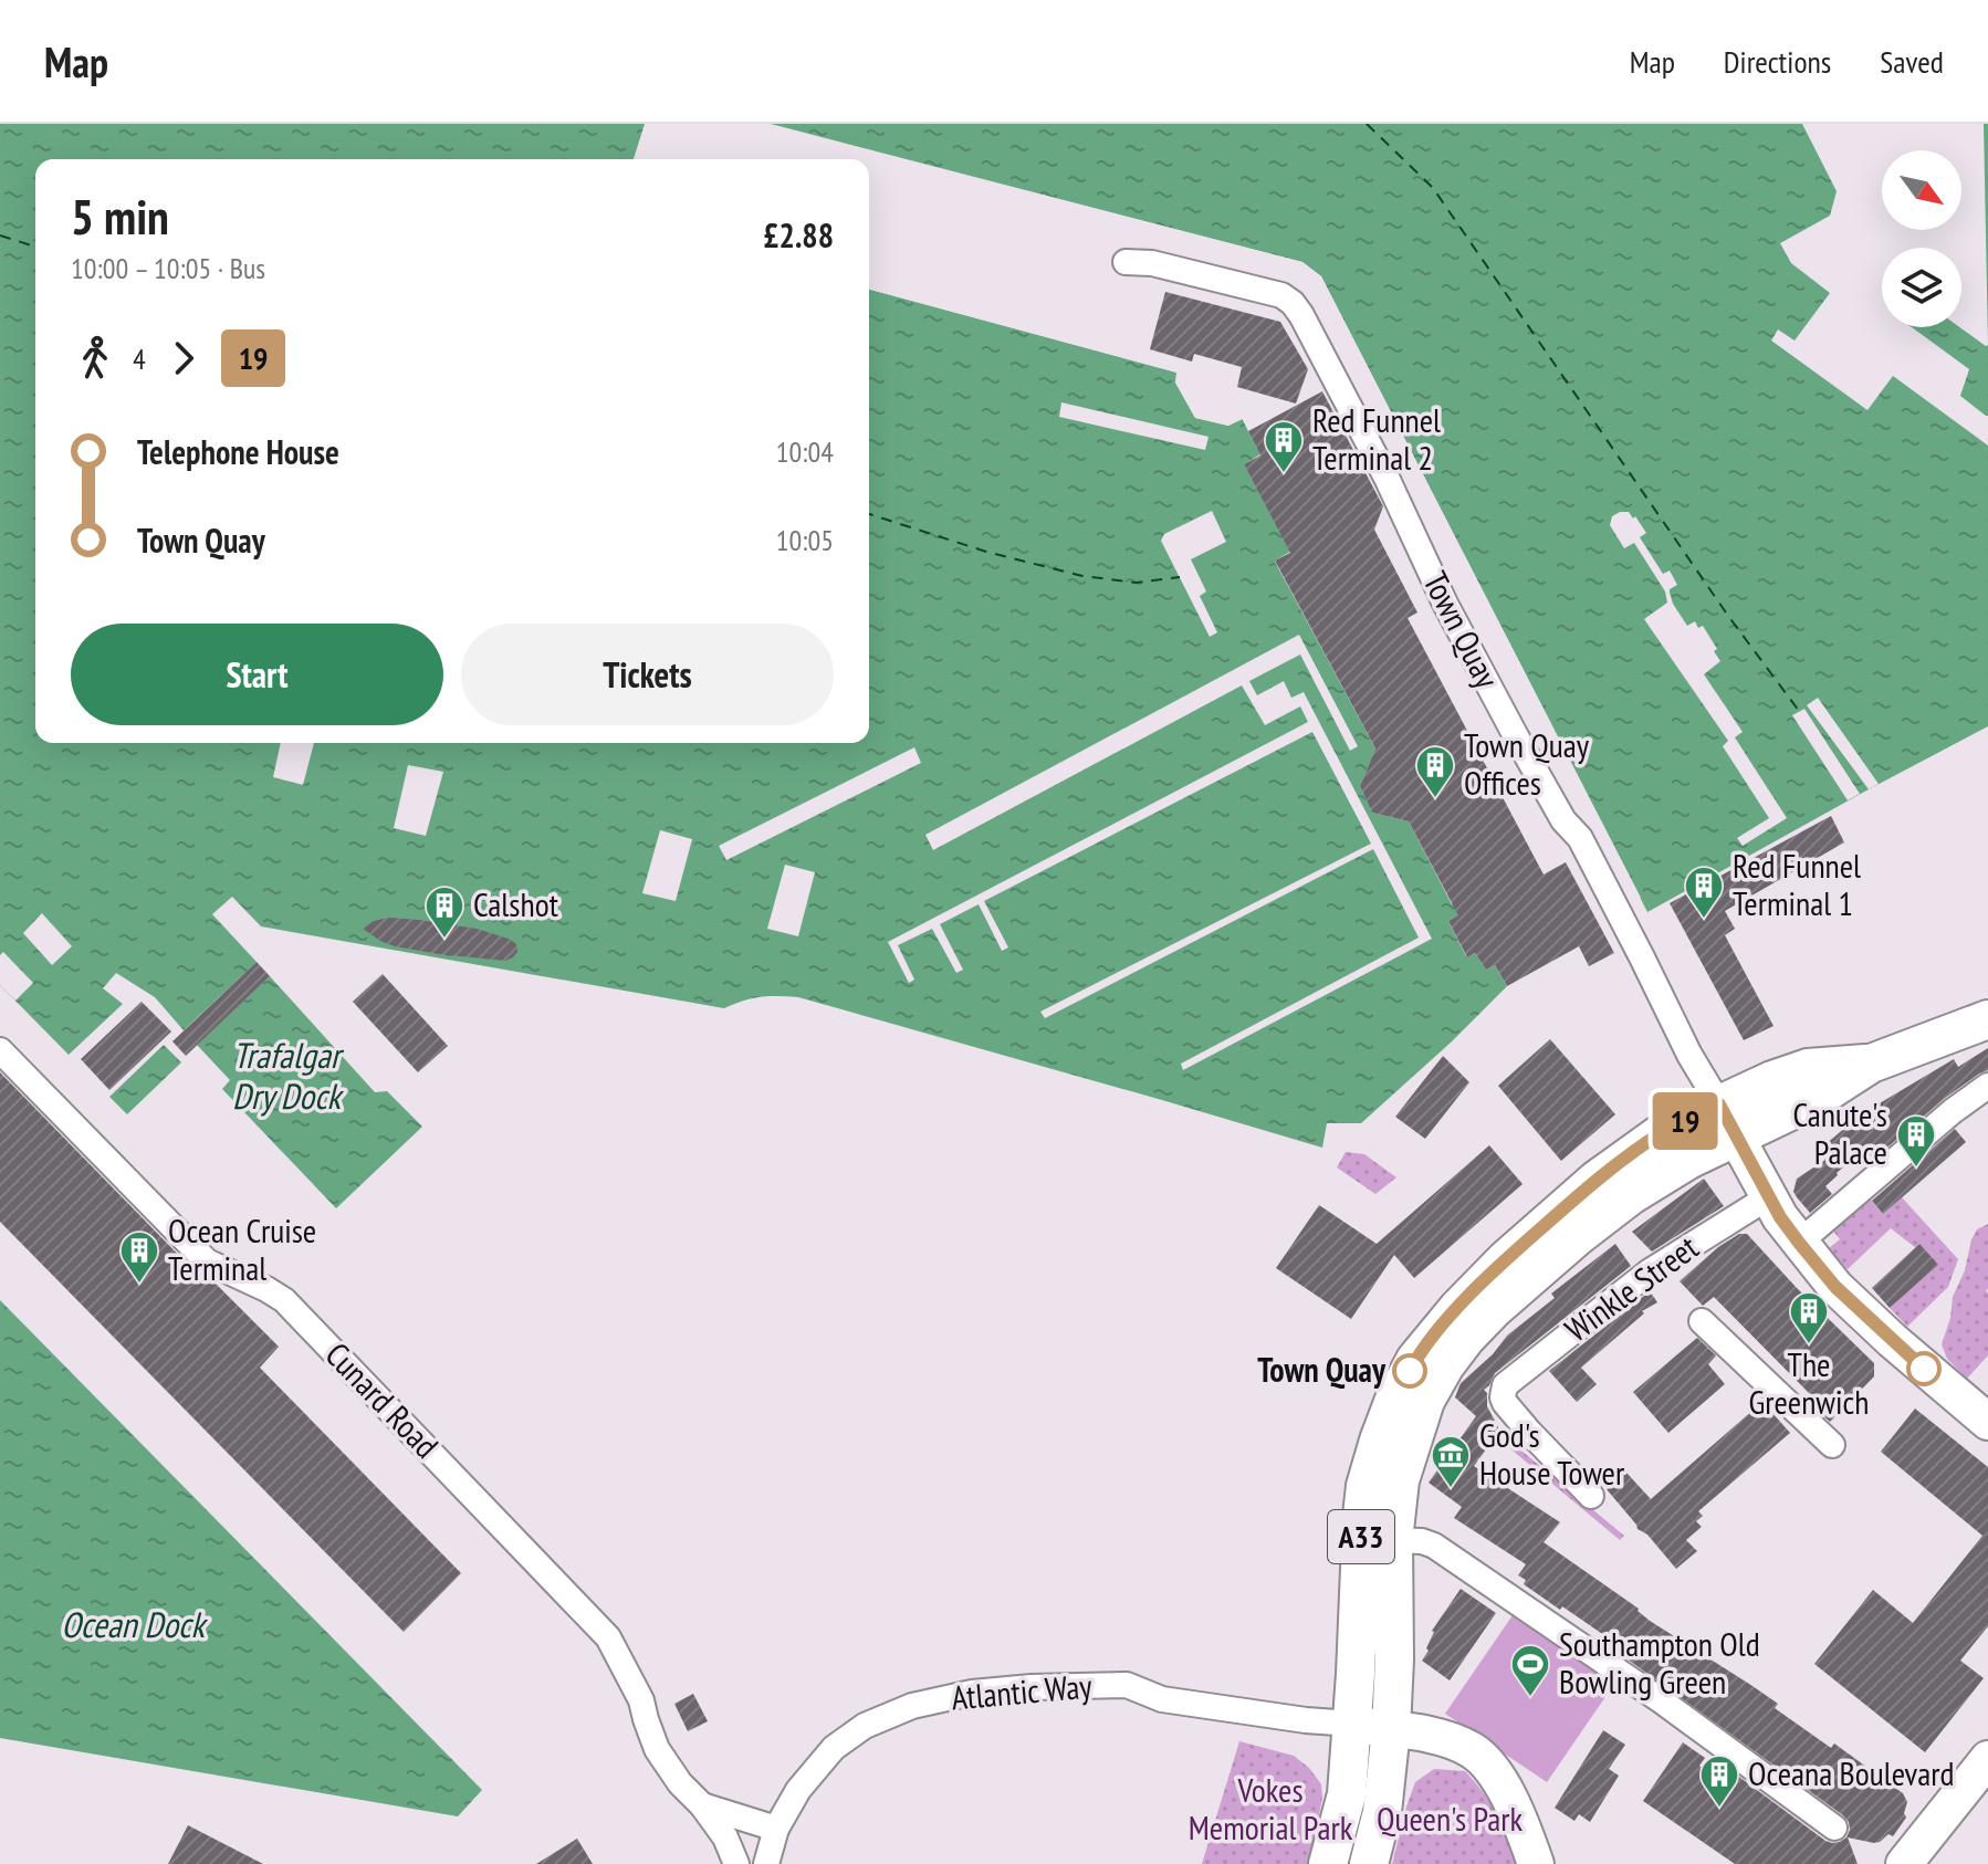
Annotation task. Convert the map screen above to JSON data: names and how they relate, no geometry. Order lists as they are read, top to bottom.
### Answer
{
  "streets": {
    "main road": ["A33"],
    "street": [
      "Town Quay",
      "Winkle Street",
      "Cunard Road",
      "Atlantic Way"
    ]
  },
  "crossings": [
    ["Town Quay", "A33"],
    ["A33", "Atlantic Way"]
  ],
  "water": ["Trafalgar Dry Dock", "Ocean Dock"],
  "parks": ["Vokes Memorial Park", "Queen's Park"],
  "places": {
    "building": [
      "Red Funnel Terminal 2",
      "Town Quay Offices",
      "Red Funnel Terminal 1",
      "Calshot",
      "Canute's Palace",
      "Ocean Cruise Terminal",
      "The Greenwich",
      "Oceana Boulevard"
    ],
    "other": ["Town Quay"],
    "museum": ["God's House Tower"],
    "sports": ["Southampton Old Bowling Green"]
  },
  "lines": ["bus line 19"],
  "north": "bottom right",
  "page": {
    "header": "Map",
    "nav": ["Map", "Directions", "Saved"],
    "on_map": "19",
    "heading": ["5 min", "10:00 – 10:05 · Bus", "£2.88"],
    "legs": ["4", "19"],
    "list": [
      {
        "name": "Telephone House",
        "value": "10:04"
      },
      {
        "name": "Town Quay",
        "value": "10:05"
      }
    ],
    "buttons": ["Start", "Tickets"]
  }
}
